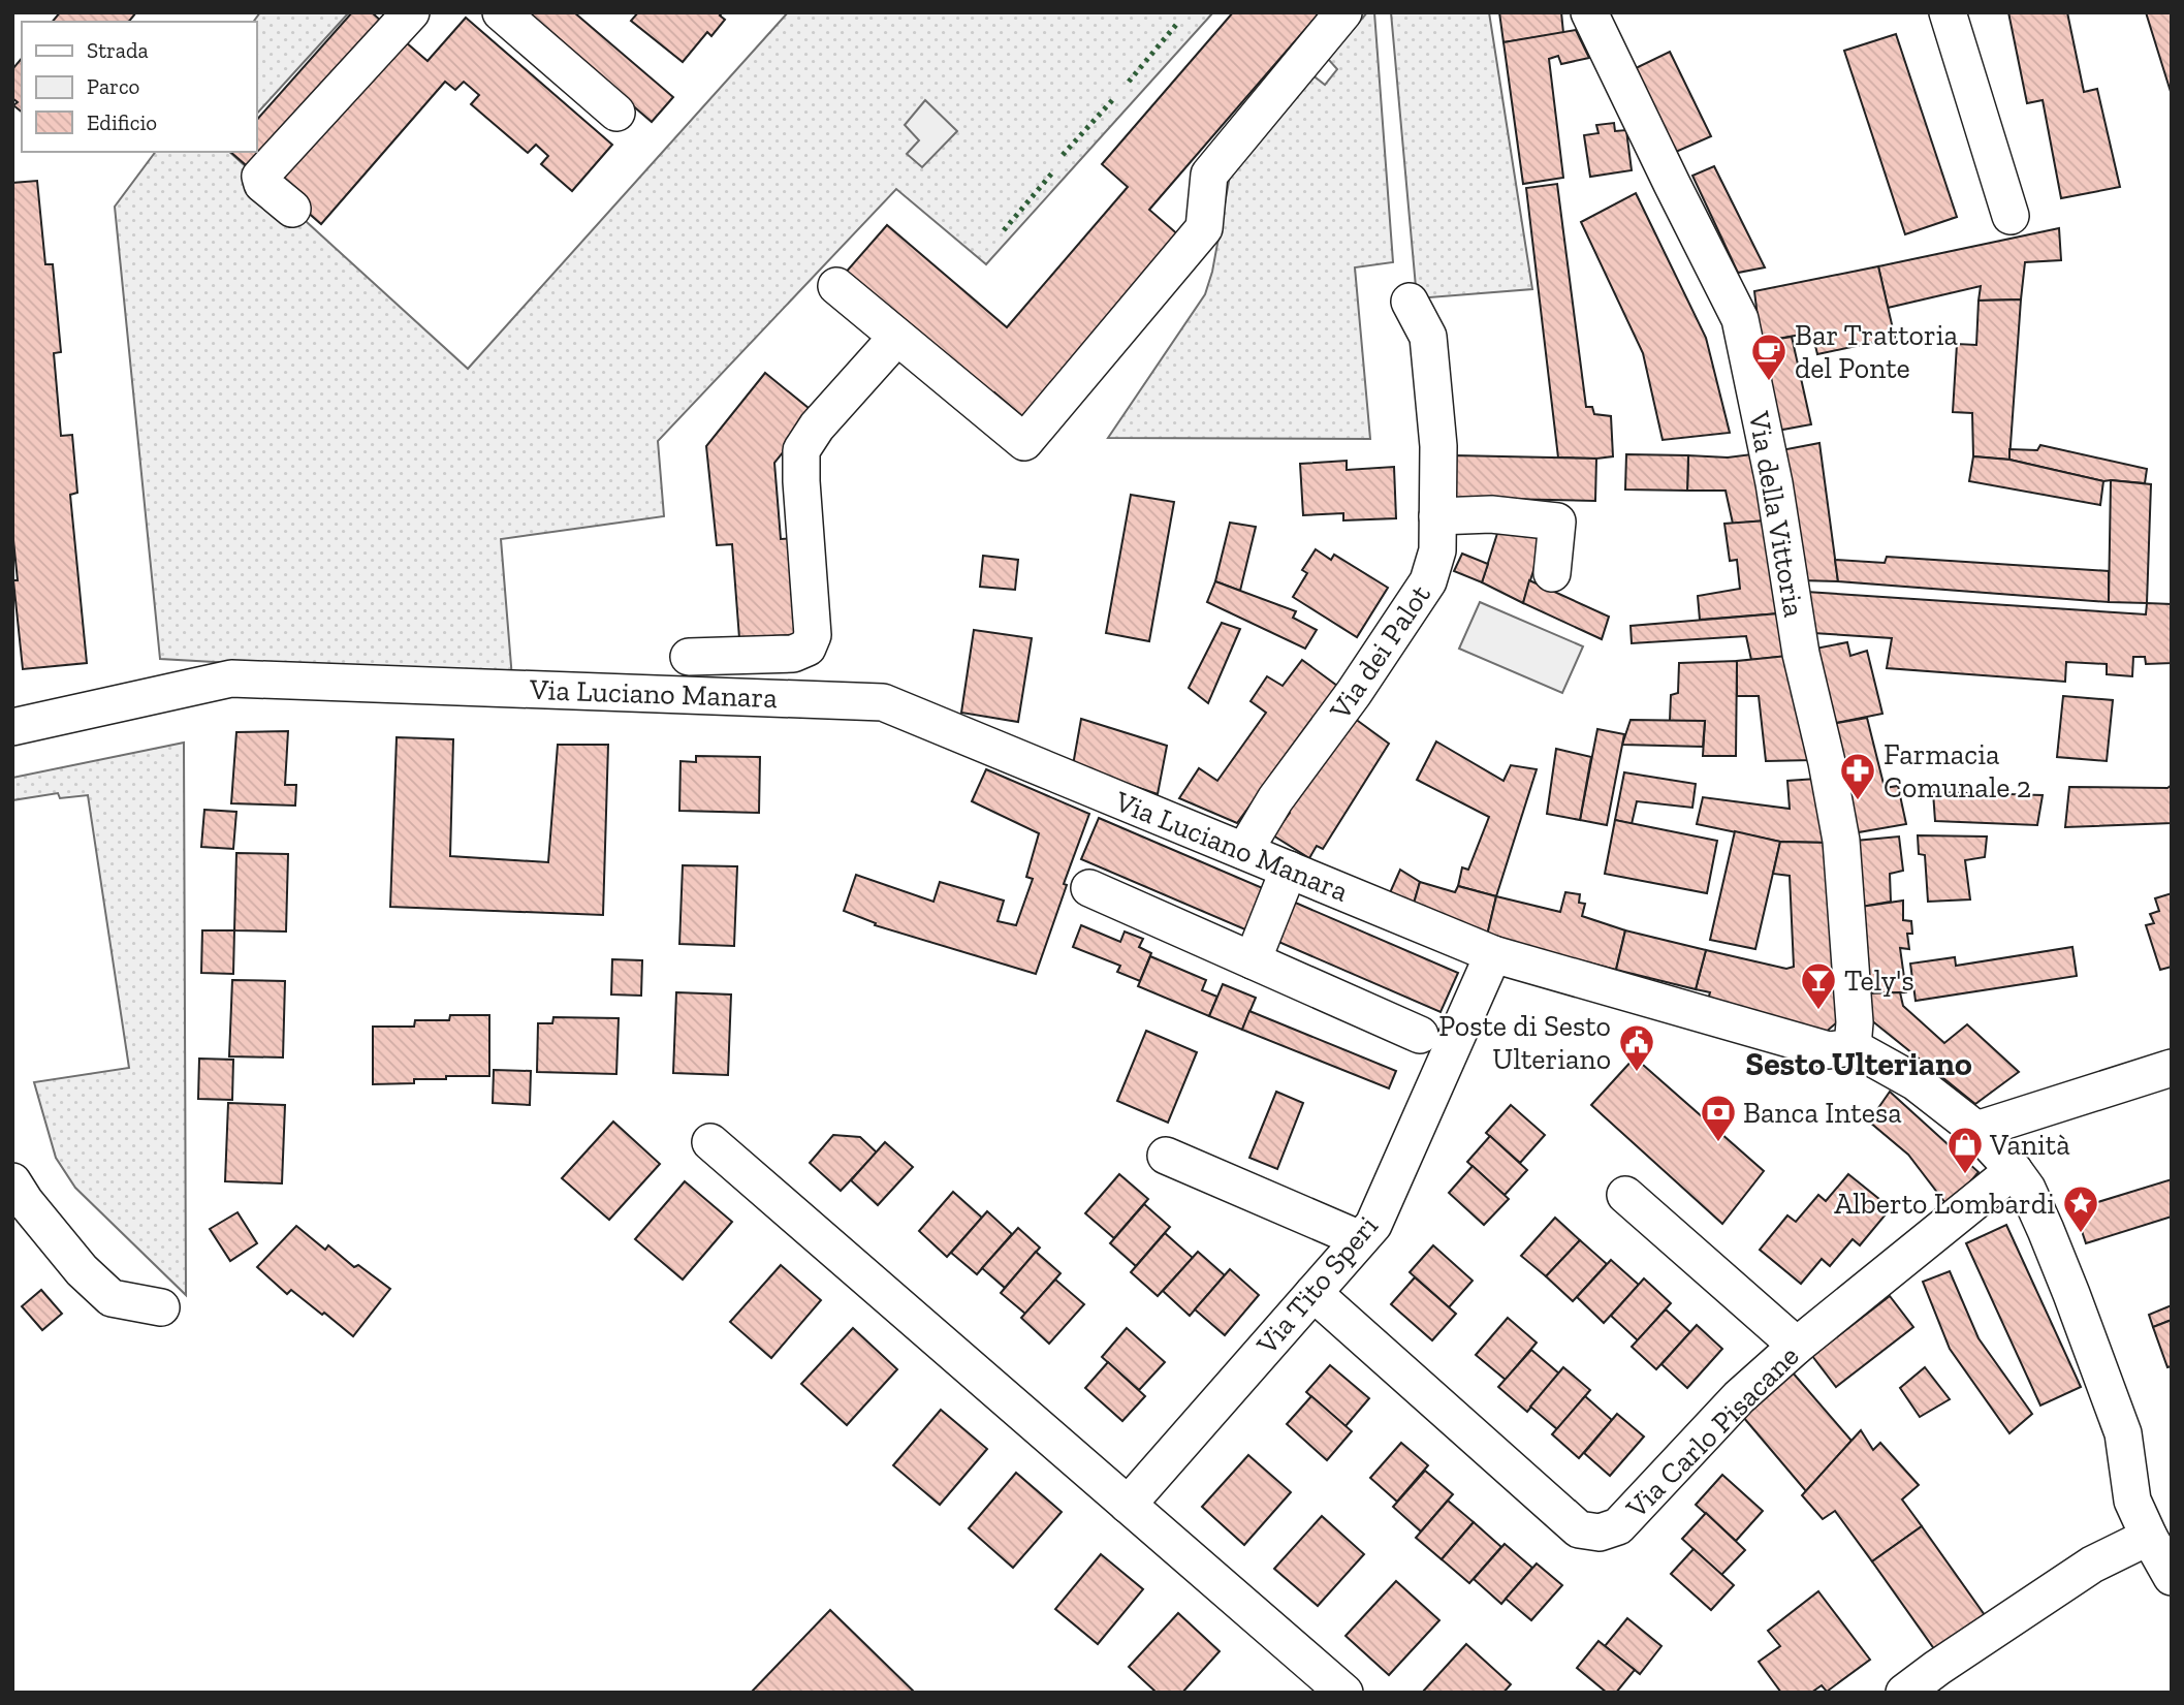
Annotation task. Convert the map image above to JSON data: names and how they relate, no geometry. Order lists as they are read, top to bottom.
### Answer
{
  "streets": {
    "street": [
      "Via della Vittoria",
      "Via dei Palot",
      "Via Luciano Manara",
      "Via Tito Speri",
      "Via Carlo Pisacane"
    ]
  },
  "crossings": [
    ["Via della Vittoria", "Via Luciano Manara"],
    ["Via dei Palot", "Via Luciano Manara"],
    ["Via Luciano Manara", "Via Tito Speri"],
    ["Via Luciano Manara", "Via Carlo Pisacane"],
    ["Via Tito Speri", "Via Carlo Pisacane"]
  ],
  "districts": ["Sesto Ulteriano"],
  "places": {
    "cafe": ["Bar Trattoria del Ponte"],
    "pharmacy": ["Farmacia Comunale 2"],
    "bar": ["Tely's"],
    "public building": ["Poste di Sesto Ulteriano"],
    "bank": ["Banca Intesa"],
    "shop": ["Vanità"],
    "place": ["Alberto Lombardi"]
  },
  "legend": ["Strada", "Parco", "Edificio"]
}
